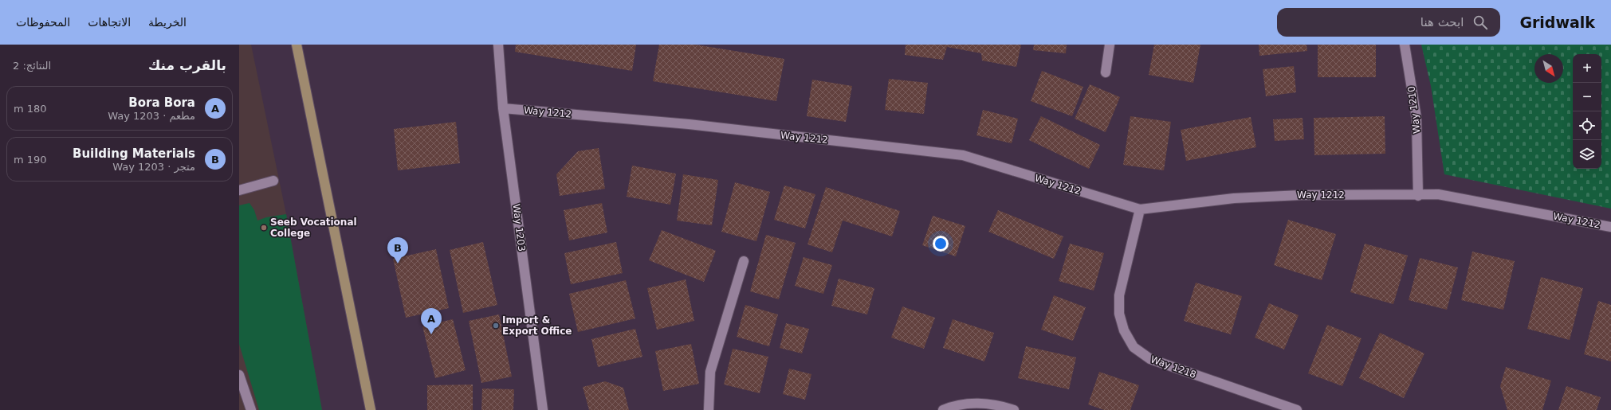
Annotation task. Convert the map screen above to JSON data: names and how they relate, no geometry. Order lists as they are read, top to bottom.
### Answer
{
  "streets": {
    "street": [
      "Way 1210",
      "Way 1212",
      "Way 1203",
      "Way 1218"
    ]
  },
  "crossings": [
    ["Way 1210", "Way 1212"],
    ["Way 1212", "Way 1203"],
    ["Way 1212", "Way 1218"]
  ],
  "places": ["Seeb Vocational College", "Import & Export Office"],
  "north": "bottom right",
  "page": {
    "header": "Gridwalk",
    "search": "ابحث هنا",
    "nav": ["الخريطة", "الاتجاهات", "المحفوظات"],
    "heading": ["بالقرب منك", "النتائج: 2"],
    "map_buttons": ["+", "−"],
    "list": [
      {
        "mark": "A",
        "name": "Bora Bora",
        "note": "مطعم · Way 1203",
        "value": "180 m"
      },
      {
        "mark": "B",
        "name": "Building Materials",
        "note": "متجر · Way 1203",
        "value": "190 m"
      }
    ],
    "pins": ["B", "A"]
  }
}
